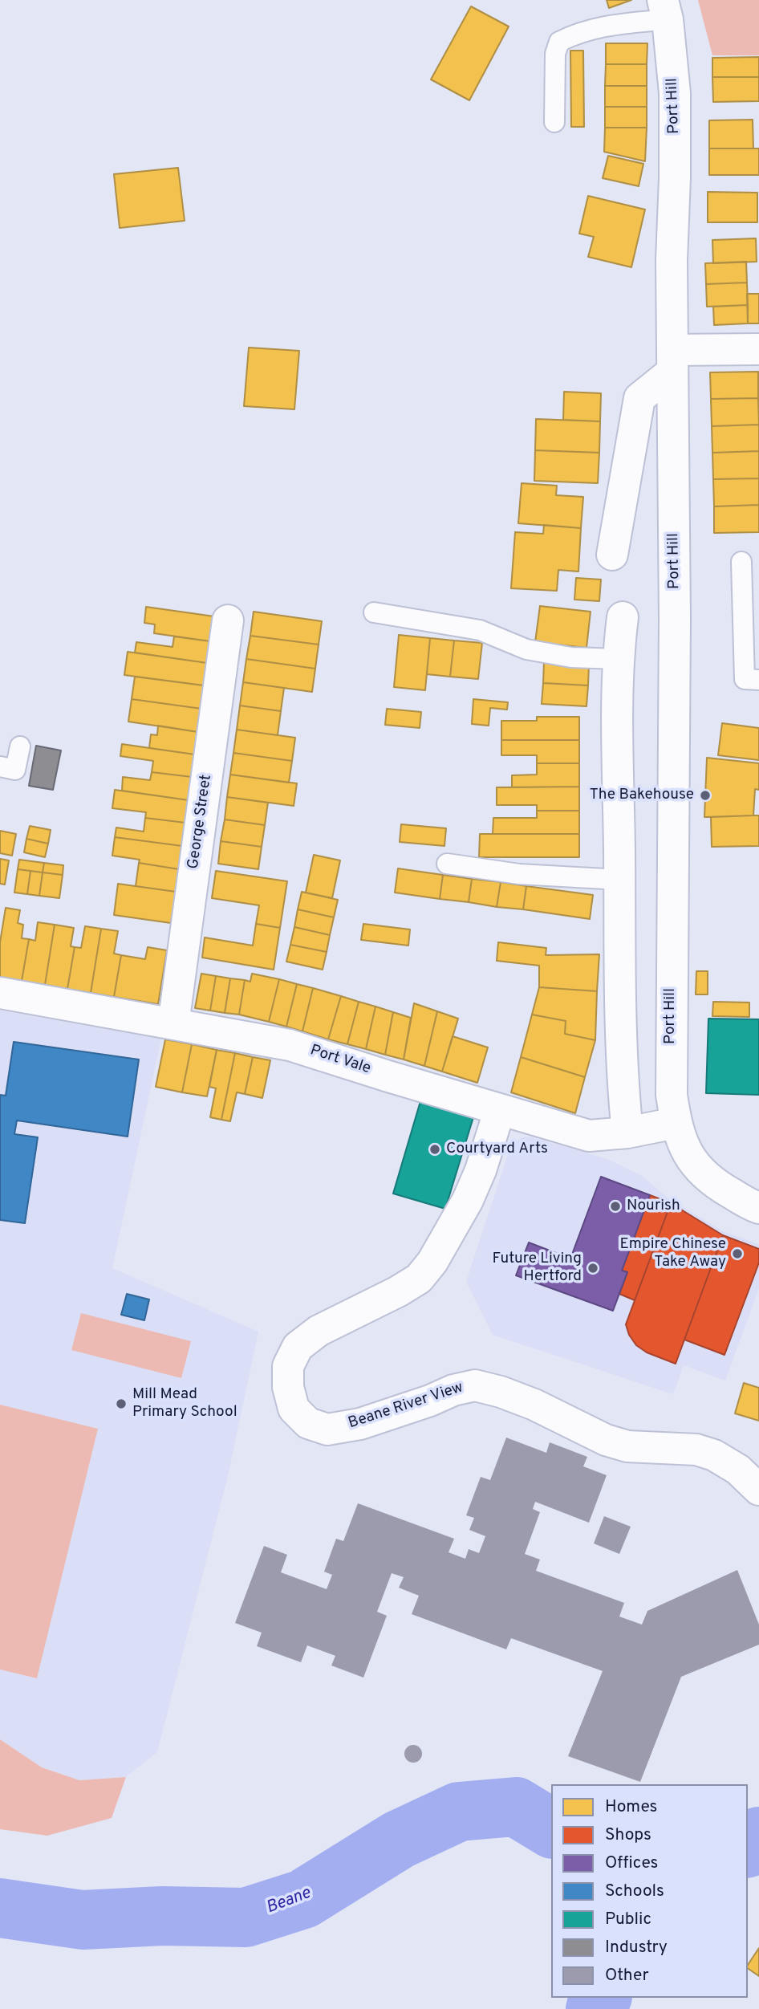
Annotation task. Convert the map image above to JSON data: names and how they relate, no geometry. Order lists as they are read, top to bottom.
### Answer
{
  "streets": {
    "street": [
      "Port Hill",
      "George Street",
      "Port Vale",
      "Beane River View"
    ]
  },
  "crossings": [
    ["Port Hill", "Port Vale"],
    ["George Street", "Port Vale"],
    ["Port Vale", "Beane River View"]
  ],
  "water": ["Beane"],
  "places": [
    "The Bakehouse",
    "Courtyard Arts",
    "Nourish",
    "Empire Chinese Take Away",
    "Future Living Hertford",
    "Mill Mead Primary School"
  ],
  "legend": [
    "Homes",
    "Shops",
    "Offices",
    "Schools",
    "Public",
    "Industry",
    "Other"
  ]
}
